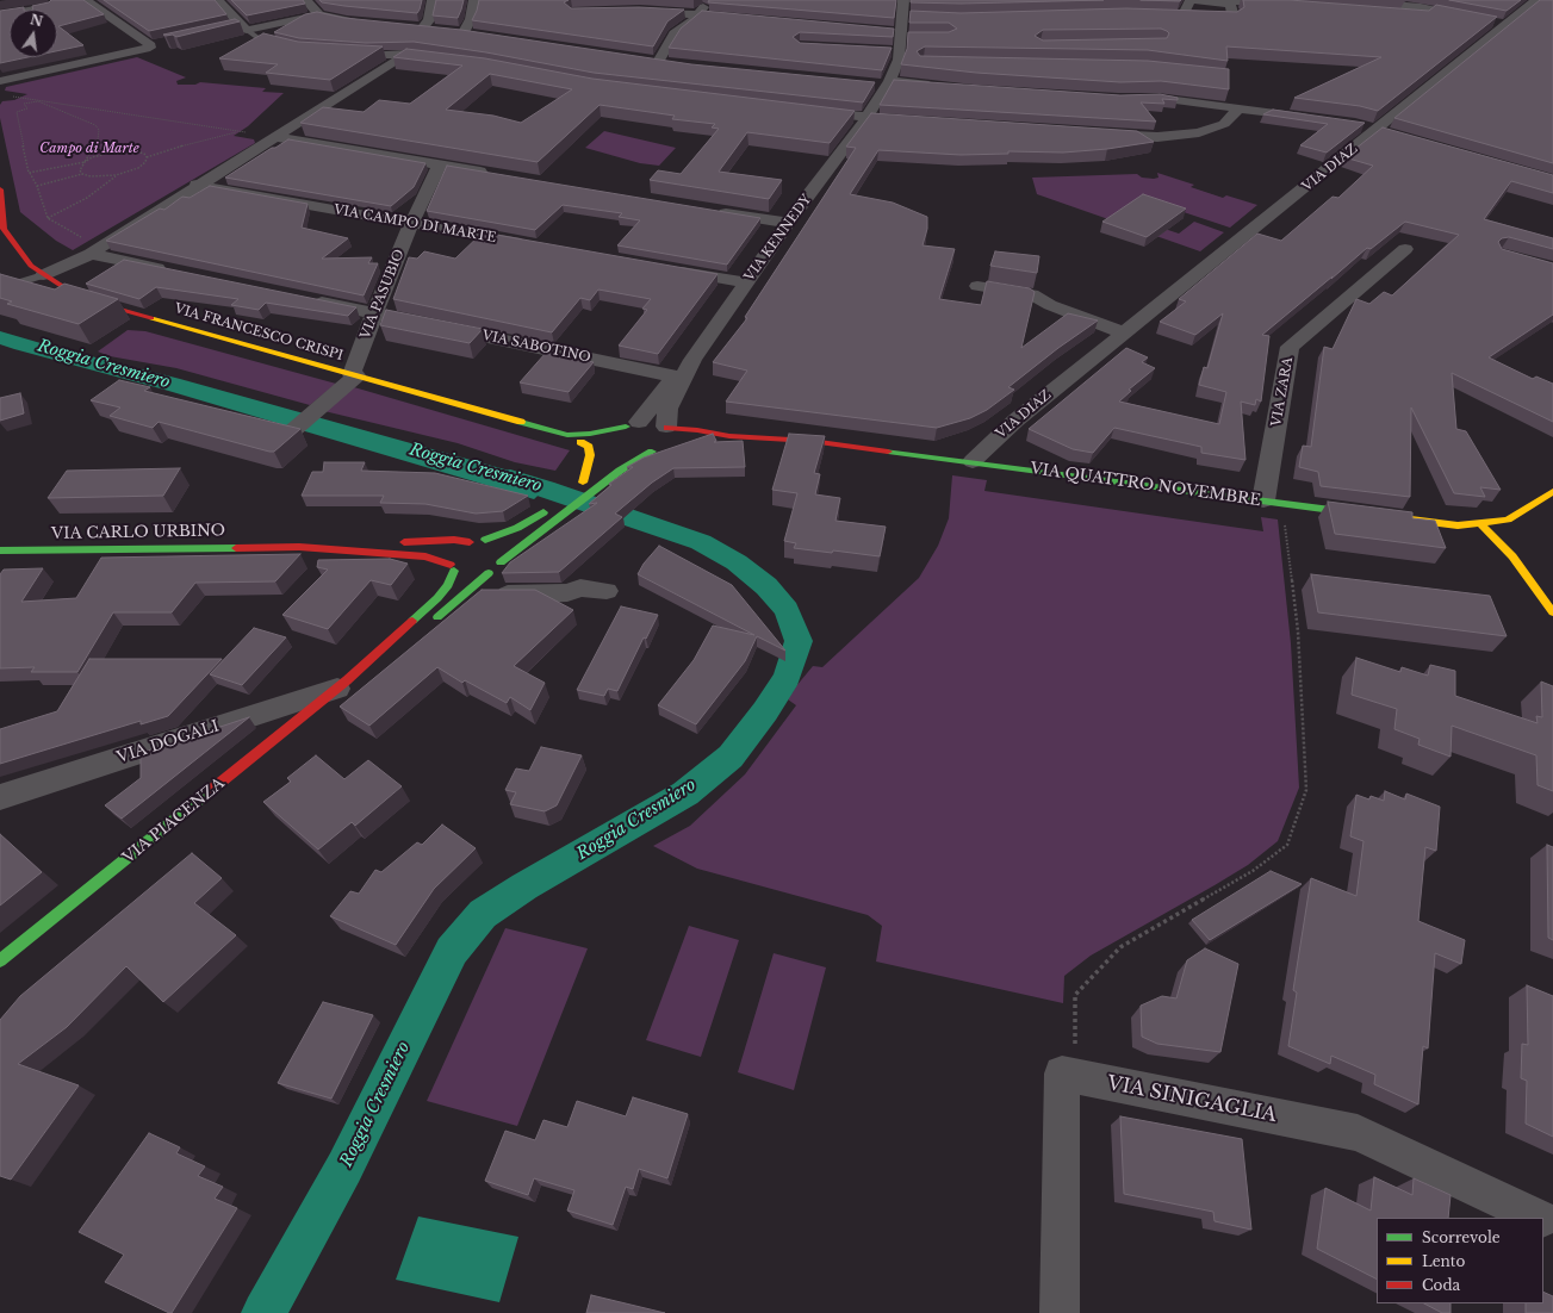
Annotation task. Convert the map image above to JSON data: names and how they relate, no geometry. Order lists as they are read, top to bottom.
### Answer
{
  "streets": {
    "street": [
      "VIA DIAZ",
      "VIA CAMPO DI MARTE",
      "VIA KENNEDY",
      "VIA PASUBIO",
      "VIA FRANCESCO CRISPI",
      "VIA SABOTINO",
      "VIA ZARA",
      "VIA QUATTRO NOVEMBRE",
      "VIA CARLO URBINO",
      "VIA DOGALI",
      "VIA PIACENZA",
      "VIA SINIGAGLIA"
    ]
  },
  "crossings": [
    ["VIA DIAZ", "VIA QUATTRO NOVEMBRE"],
    ["VIA CAMPO DI MARTE", "VIA PASUBIO"],
    ["VIA KENNEDY", "VIA SABOTINO"],
    ["VIA KENNEDY", "VIA QUATTRO NOVEMBRE"],
    ["VIA PASUBIO", "VIA FRANCESCO CRISPI"],
    ["VIA PASUBIO", "VIA SABOTINO"],
    ["VIA FRANCESCO CRISPI", "VIA QUATTRO NOVEMBRE"],
    ["VIA ZARA", "VIA QUATTRO NOVEMBRE"],
    ["VIA CARLO URBINO", "VIA PIACENZA"],
    ["VIA DOGALI", "VIA PIACENZA"]
  ],
  "water": ["Roggia Cresmiero"],
  "parks": ["Campo di Marte"],
  "legend": ["Scorrevole", "Lento", "Coda"],
  "north": "top"
}
